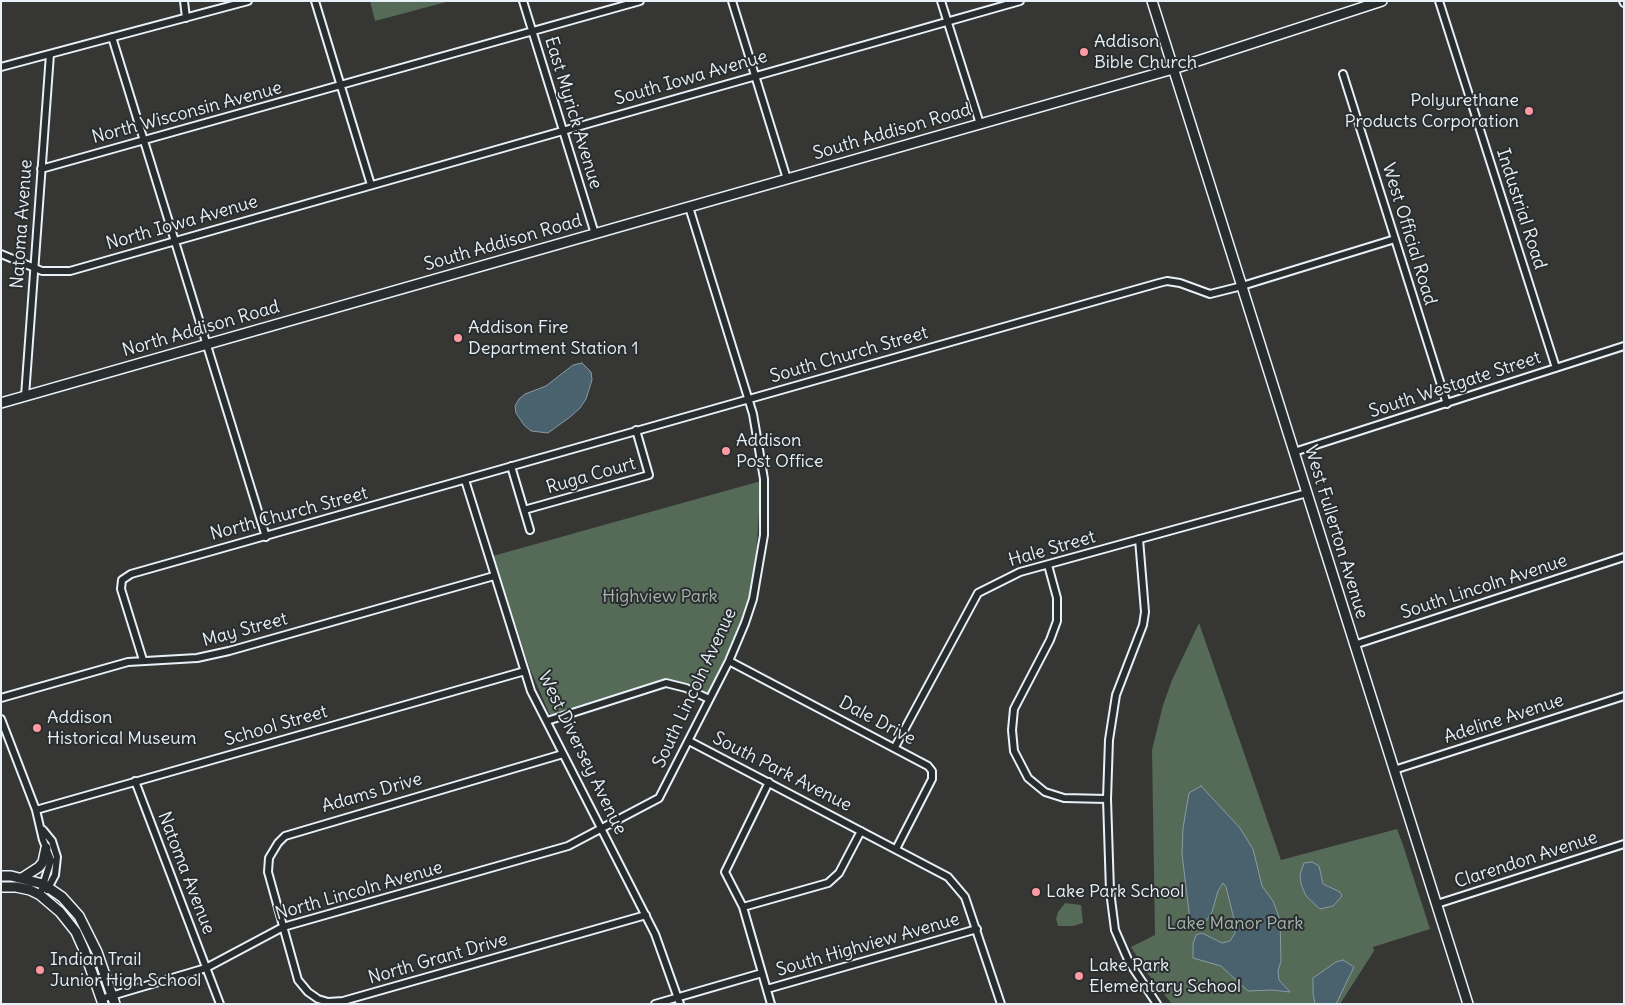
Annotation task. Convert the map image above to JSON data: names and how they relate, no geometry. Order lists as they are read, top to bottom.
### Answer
{
  "streets": {
    "street": [
      "South Iowa Avenue",
      "North Wisconsin Avenue",
      "East Myrick Avenue",
      "South Addison Road",
      "Industrial Road",
      "North Iowa Avenue",
      "Natoma Avenue",
      "West Official Road",
      "North Addison Road",
      "South Church Street",
      "South Westgate Street",
      "Ruga Court",
      "North Church Street",
      "West Fullerton Avenue",
      "Hale Street",
      "South Lincoln Avenue",
      "May Street",
      "Adeline Avenue",
      "Dale Drive",
      "School Street",
      "West Diversey Avenue",
      "South Park Avenue",
      "Adams Drive",
      "Clarendon Avenue",
      "North Lincoln Avenue",
      "South Highview Avenue",
      "North Grant Drive"
    ]
  },
  "crossings": [
    ["South Iowa Avenue", "East Myrick Avenue"],
    ["South Iowa Avenue", "North Iowa Avenue"],
    ["North Wisconsin Avenue", "East Myrick Avenue"],
    ["North Wisconsin Avenue", "Natoma Avenue"],
    ["East Myrick Avenue", "South Addison Road"],
    ["South Addison Road", "North Addison Road"],
    ["South Addison Road", "West Fullerton Avenue"],
    ["South Addison Road", "South Lincoln Avenue"],
    ["Industrial Road", "South Westgate Street"],
    ["North Iowa Avenue", "Natoma Avenue"],
    ["Natoma Avenue", "North Addison Road"],
    ["Natoma Avenue", "School Street"],
    ["Natoma Avenue", "North Lincoln Avenue"],
    ["West Official Road", "South Church Street"],
    ["West Official Road", "South Westgate Street"],
    ["South Church Street", "Ruga Court"],
    ["South Church Street", "North Church Street"],
    ["South Church Street", "West Fullerton Avenue"],
    ["South Church Street", "South Lincoln Avenue"],
    ["South Church Street", "West Diversey Avenue"],
    ["South Westgate Street", "West Fullerton Avenue"],
    ["North Church Street", "May Street"],
    ["North Church Street", "West Diversey Avenue"],
    ["West Fullerton Avenue", "Hale Street"],
    ["West Fullerton Avenue", "South Lincoln Avenue"],
    ["West Fullerton Avenue", "Adeline Avenue"],
    ["West Fullerton Avenue", "Clarendon Avenue"],
    ["Hale Street", "Dale Drive"],
    ["South Lincoln Avenue", "Dale Drive"],
    ["South Lincoln Avenue", "West Diversey Avenue"],
    ["South Lincoln Avenue", "South Park Avenue"],
    ["South Lincoln Avenue", "North Lincoln Avenue"],
    ["May Street", "West Diversey Avenue"],
    ["Dale Drive", "South Park Avenue"],
    ["School Street", "West Diversey Avenue"],
    ["West Diversey Avenue", "Adams Drive"],
    ["West Diversey Avenue", "North Lincoln Avenue"],
    ["West Diversey Avenue", "South Highview Avenue"],
    ["West Diversey Avenue", "North Grant Drive"],
    ["South Park Avenue", "South Highview Avenue"],
    ["Adams Drive", "North Lincoln Avenue"],
    ["Adams Drive", "North Grant Drive"],
    ["North Lincoln Avenue", "North Grant Drive"]
  ],
  "parks": ["Highview Park", "Lake Manor Park"],
  "places": [
    "Addison Bible Church",
    "Polyurethane Products Corporation",
    "Addison Fire Department Station 1",
    "Addison Post Office",
    "Addison Historical Museum",
    "Lake Park School",
    "Indian Trail Junior High School",
    "Lake Park Elementary School"
  ]
}
